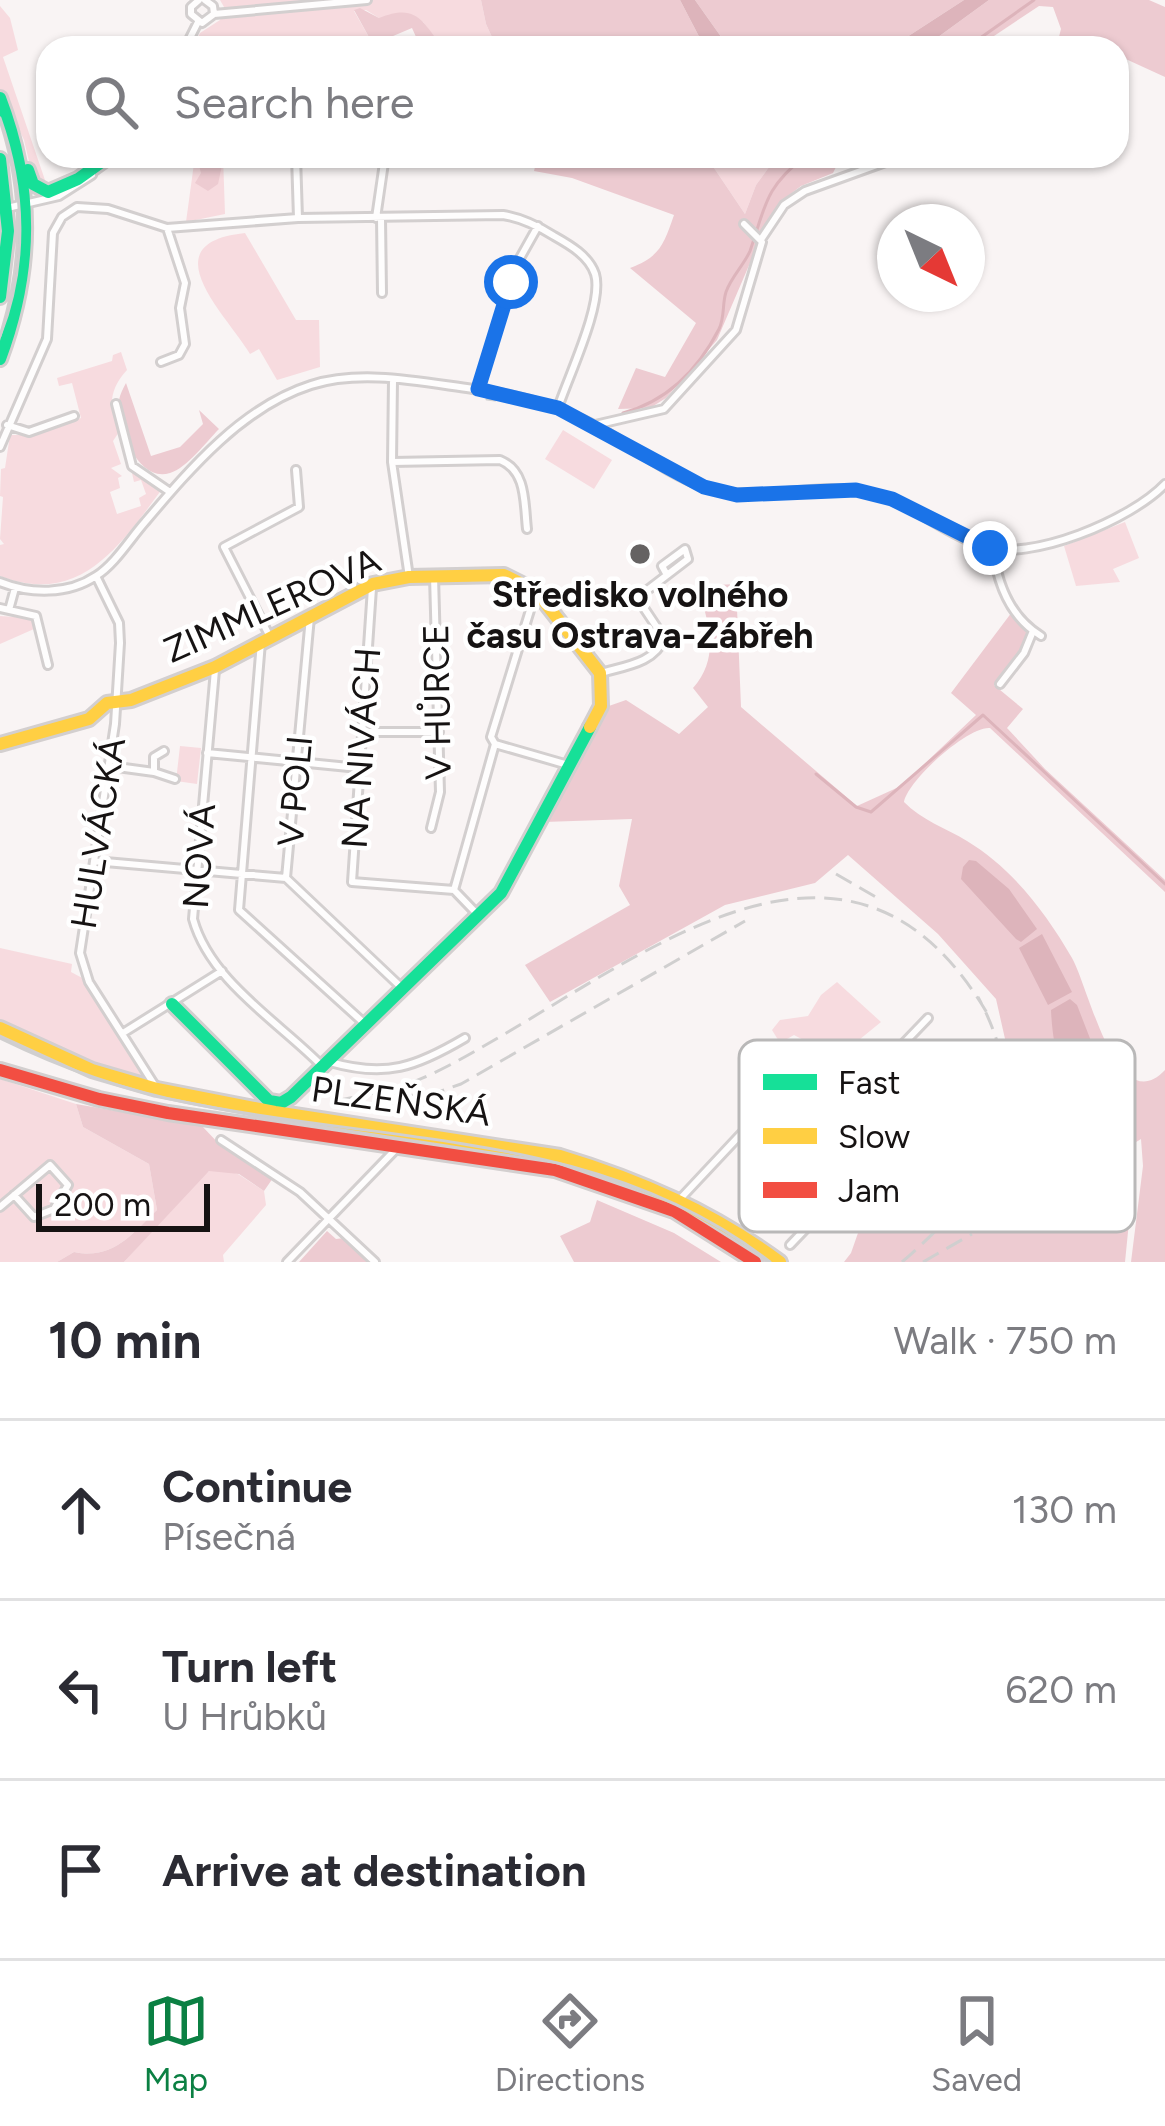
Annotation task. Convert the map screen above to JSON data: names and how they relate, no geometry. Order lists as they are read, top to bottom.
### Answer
{
  "streets": {
    "street": [
      "ZIMMLEROVA",
      "V HŮRCE",
      "NA NIVÁCH",
      "V POLI",
      "HULVÁCKÁ",
      "NOVÁ",
      "PLZEŇSKÁ"
    ]
  },
  "crossings": [
    ["ZIMMLEROVA", "V HŮRCE"],
    ["ZIMMLEROVA", "NA NIVÁCH"],
    ["ZIMMLEROVA", "V POLI"],
    ["ZIMMLEROVA", "HULVÁCKÁ"],
    ["ZIMMLEROVA", "NOVÁ"],
    ["HULVÁCKÁ", "PLZEŇSKÁ"]
  ],
  "places": ["Středisko volného času Ostrava-Zábřeh"],
  "legend": ["Fast", "Slow", "Jam"],
  "scale_bar": "200 m",
  "north": "bottom right",
  "page": {
    "search": "Search here",
    "scale": "200 m",
    "heading": ["10 min", "Walk · 750 m"],
    "list": [
      ["Continue", "Písečná", "130 m"],
      ["Turn left", "U Hrůbků", "620 m"],
      "Arrive at destination"
    ],
    "nav": ["Map", "Directions", "Saved"]
  }
}
